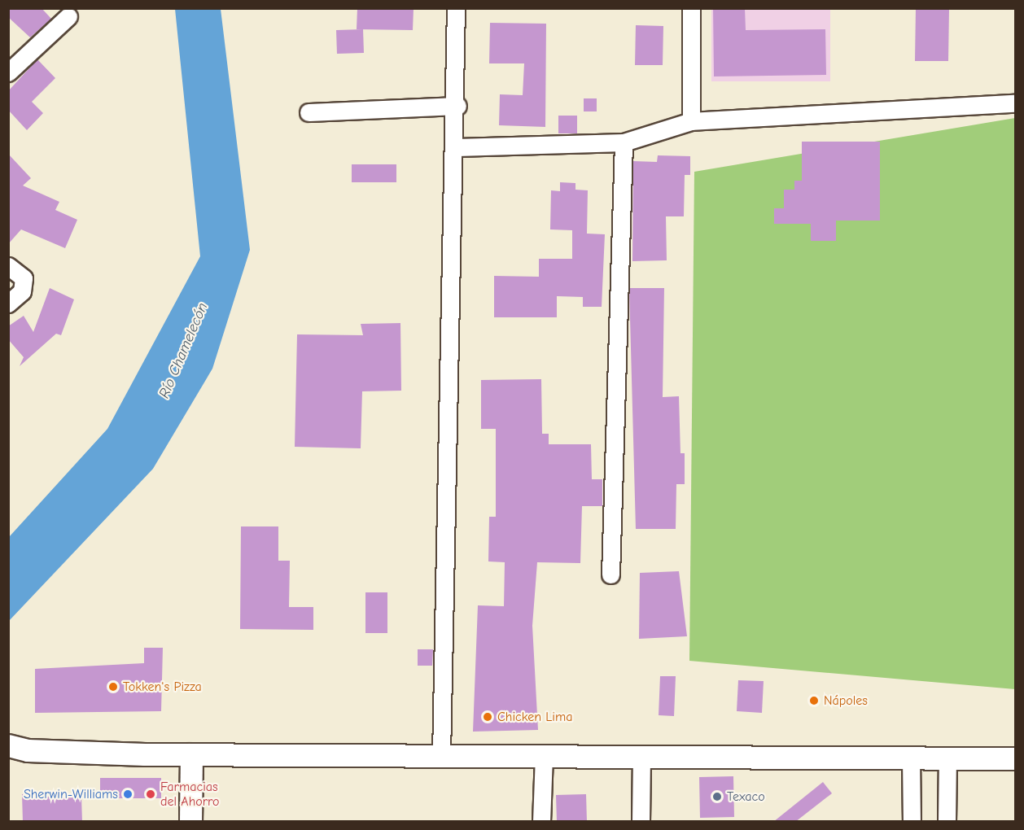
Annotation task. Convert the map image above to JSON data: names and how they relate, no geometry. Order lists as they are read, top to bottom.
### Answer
{
  "water": ["Río Chamelecón"],
  "places": [
    "Tokken's Pizza",
    "Nápoles",
    "Chicken Lima",
    "Sherwin-Williams",
    "Farmacias del Ahorro",
    "Texaco"
  ]
}
